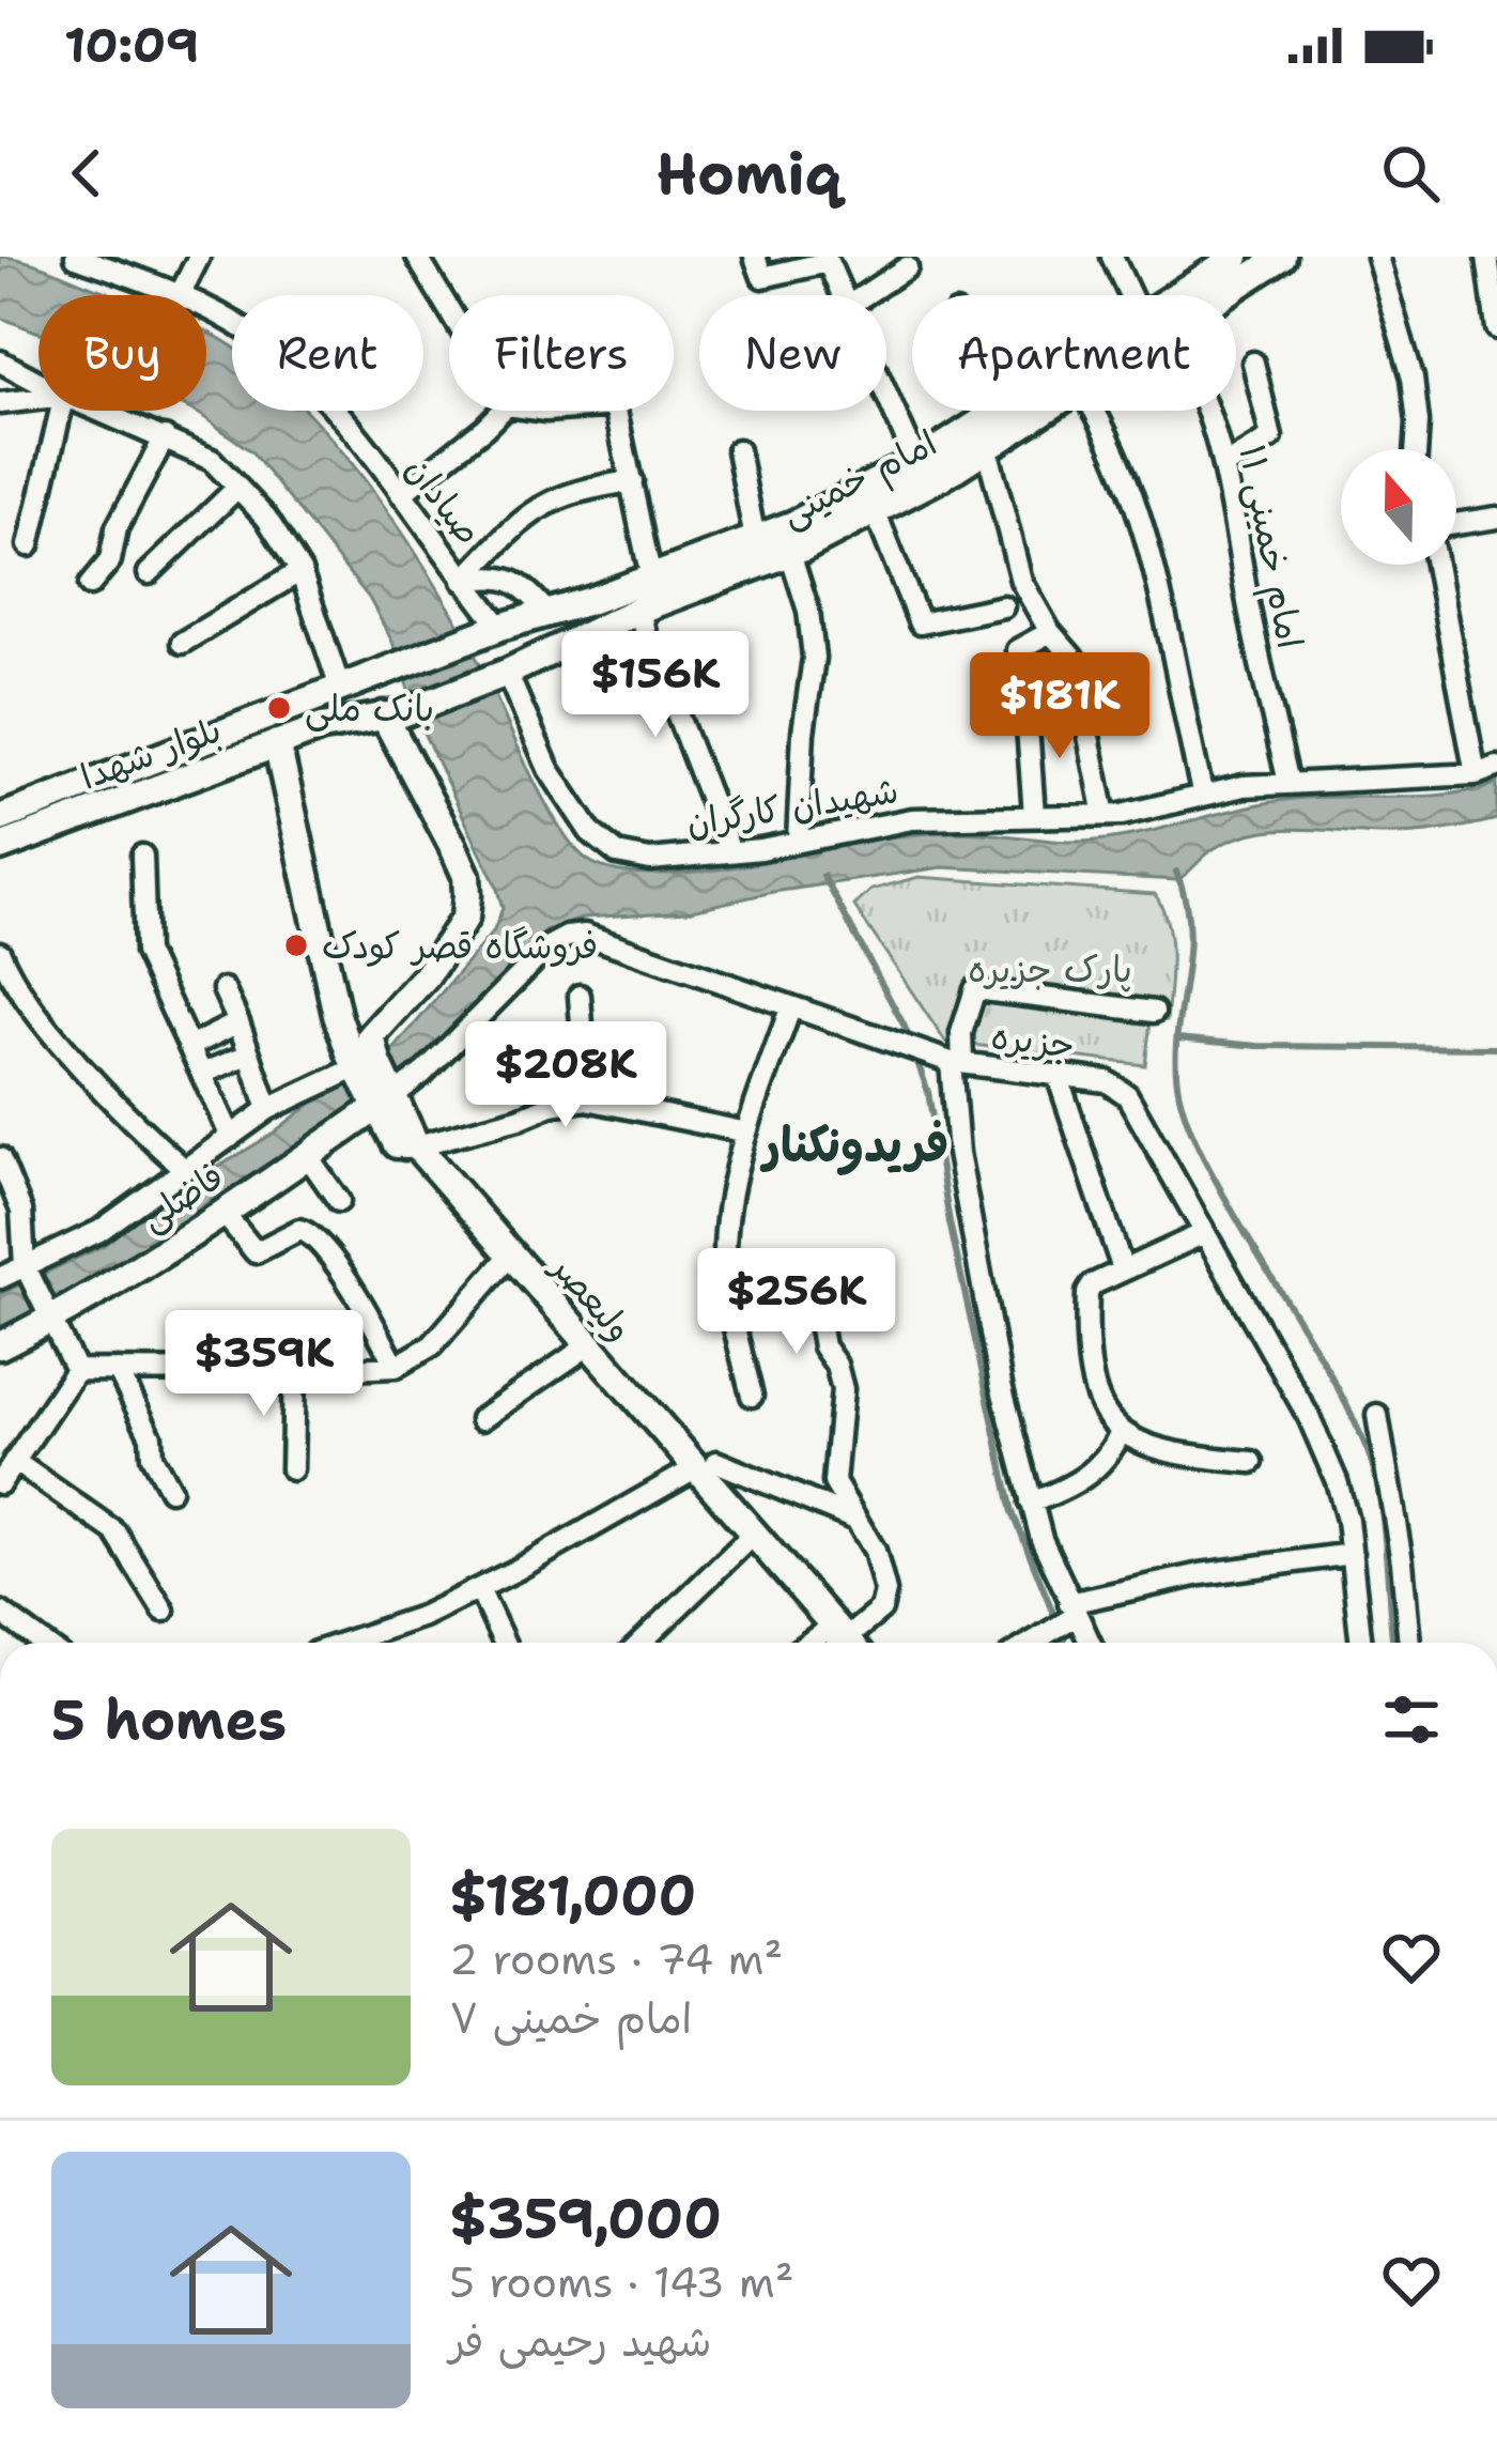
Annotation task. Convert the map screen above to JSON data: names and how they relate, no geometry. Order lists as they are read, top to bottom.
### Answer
{
  "streets": {
    "main road": [
      "امام خمینی",
      "بلوار شهدا",
      "فاضلی",
      "ولیعصر"
    ],
    "street": [
      "صیادان",
      "امام خمینی ۱۱",
      "شهیدان کارگران",
      "جزیره"
    ]
  },
  "crossings": [
    ["امام خمینی", "صیادان"],
    ["امام خمینی", "بلوار شهدا"],
    ["امام خمینی", "شهیدان کارگران"],
    ["امام خمینی ۱۱", "شهیدان کارگران"],
    ["بلوار شهدا", "شهیدان کارگران"],
    ["جزیره", "فاضلی"],
    ["جزیره", "ولیعصر"],
    ["فاضلی", "ولیعصر"]
  ],
  "districts": ["فریدونکنار"],
  "parks": ["پارک جزیره"],
  "places": ["بانک ملی", "فروشگاه قصر کودک"],
  "north": "top",
  "page": {
    "status": "10:09",
    "header": "Homiq",
    "chip": [
      "Buy",
      "Rent",
      "Filters",
      "New",
      "Apartment"
    ],
    "price": [
      "$156K",
      "$181K",
      "$208K",
      "$256K",
      "$359K"
    ],
    "heading": "5 homes",
    "list": [
      {
        "name": "$181,000",
        "note": "2 rooms · 74 m² · امام خمینی ۷"
      },
      {
        "name": "$359,000",
        "note": "5 rooms · 143 m² · شهید رحیمی فر"
      }
    ]
  }
}
